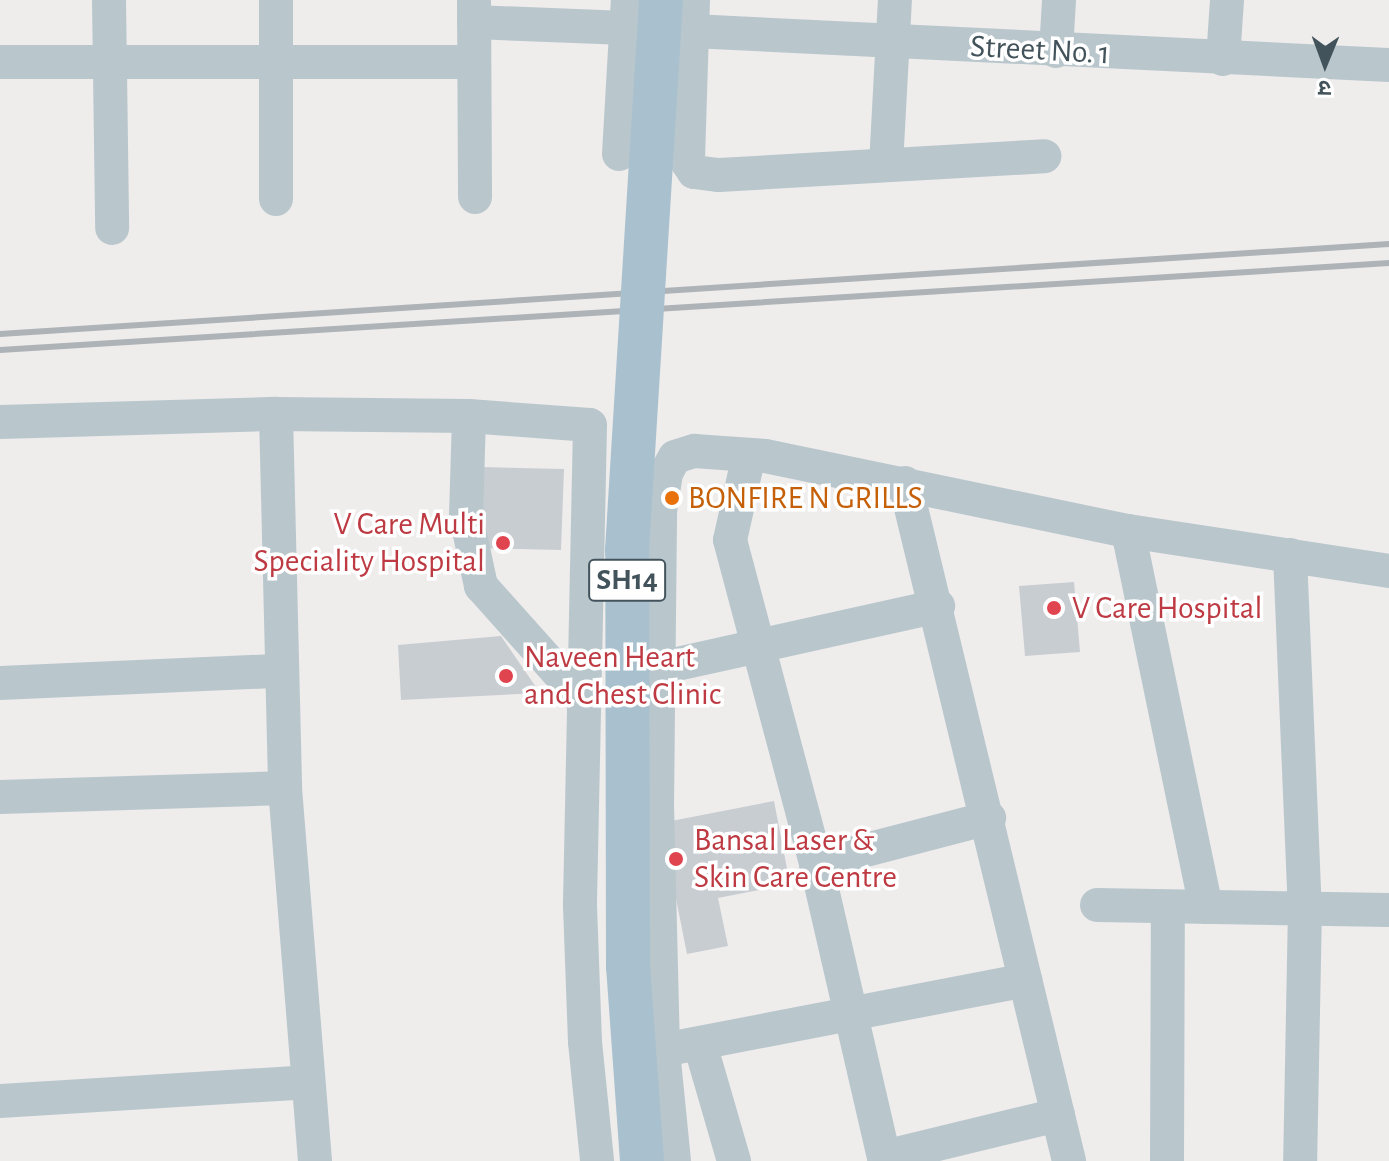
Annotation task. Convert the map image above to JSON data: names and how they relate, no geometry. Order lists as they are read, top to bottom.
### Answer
{
  "streets": {
    "main road": ["SH14"],
    "street": ["Street No. 1"]
  },
  "places": [
    "BONFIRE N GRILLS",
    "V Care Multi Speciality Hospital",
    "V Care Hospital",
    "Naveen Heart and Chest Clinic",
    "Bansal Laser & Skin Care Centre"
  ],
  "north": "bottom"
}
